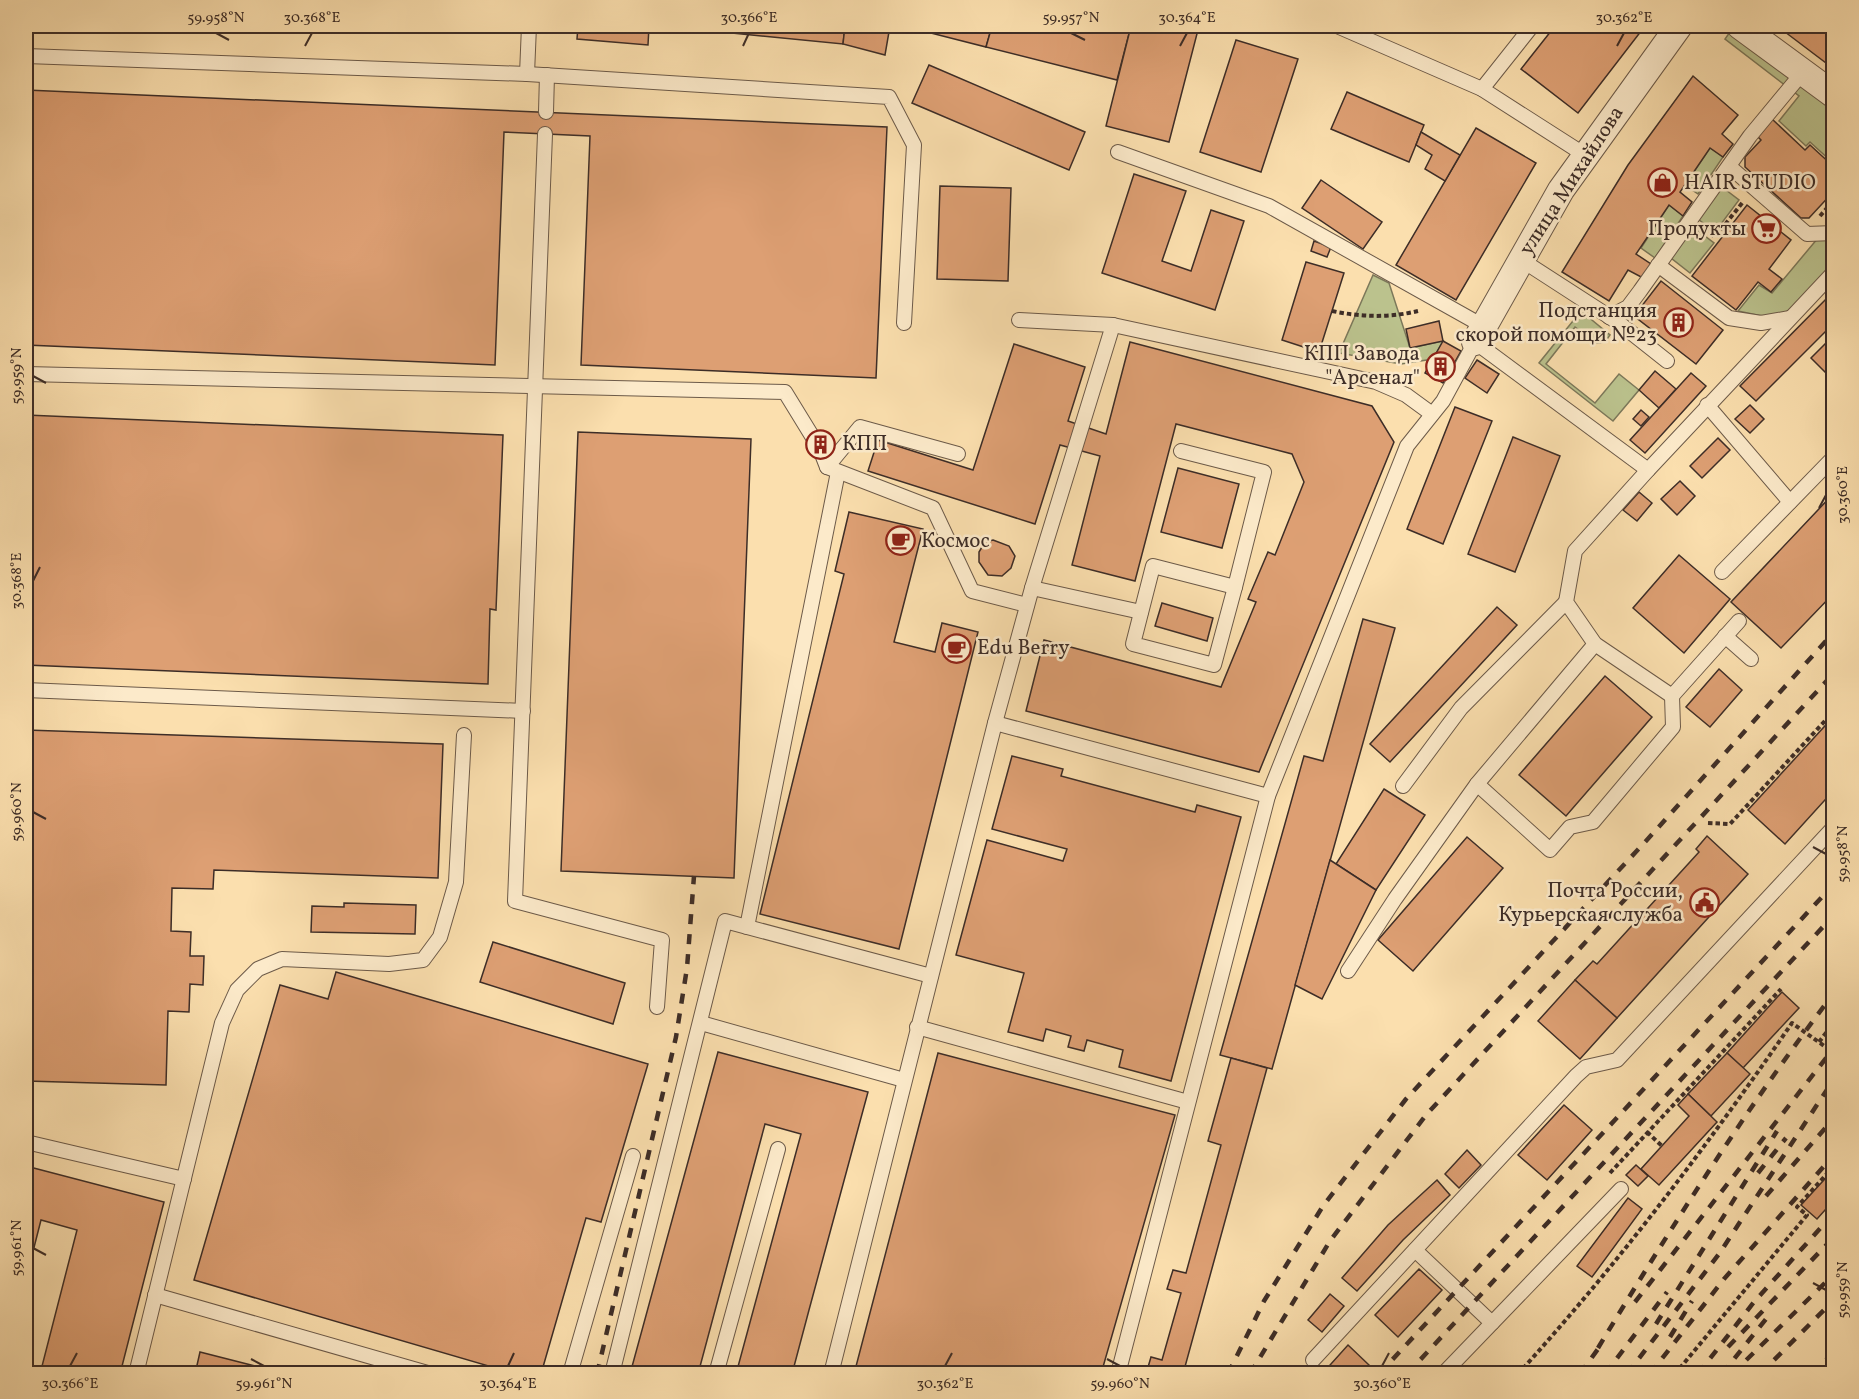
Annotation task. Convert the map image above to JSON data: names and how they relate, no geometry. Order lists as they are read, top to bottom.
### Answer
{
  "streets": {
    "street": ["улица Михайлова"]
  },
  "places": {
    "shop": ["HAIR STUDIO"],
    "supermarket": ["Продукты"],
    "building": ["Подстанция скорой помощи №23", "КПП Завода \"Арсенал\"", "КПП"],
    "cafe": ["Космос", "Edu Berry"],
    "public building": ["Почта России, Курьерская служба"]
  },
  "coordinates": [
    "59.958°N",
    "30.368°E",
    "30.366°E",
    "59.957°N",
    "30.364°E",
    "30.362°E",
    "59.959°N",
    "30.360°E",
    "59.960°N",
    "59.961°N"
  ]
}
